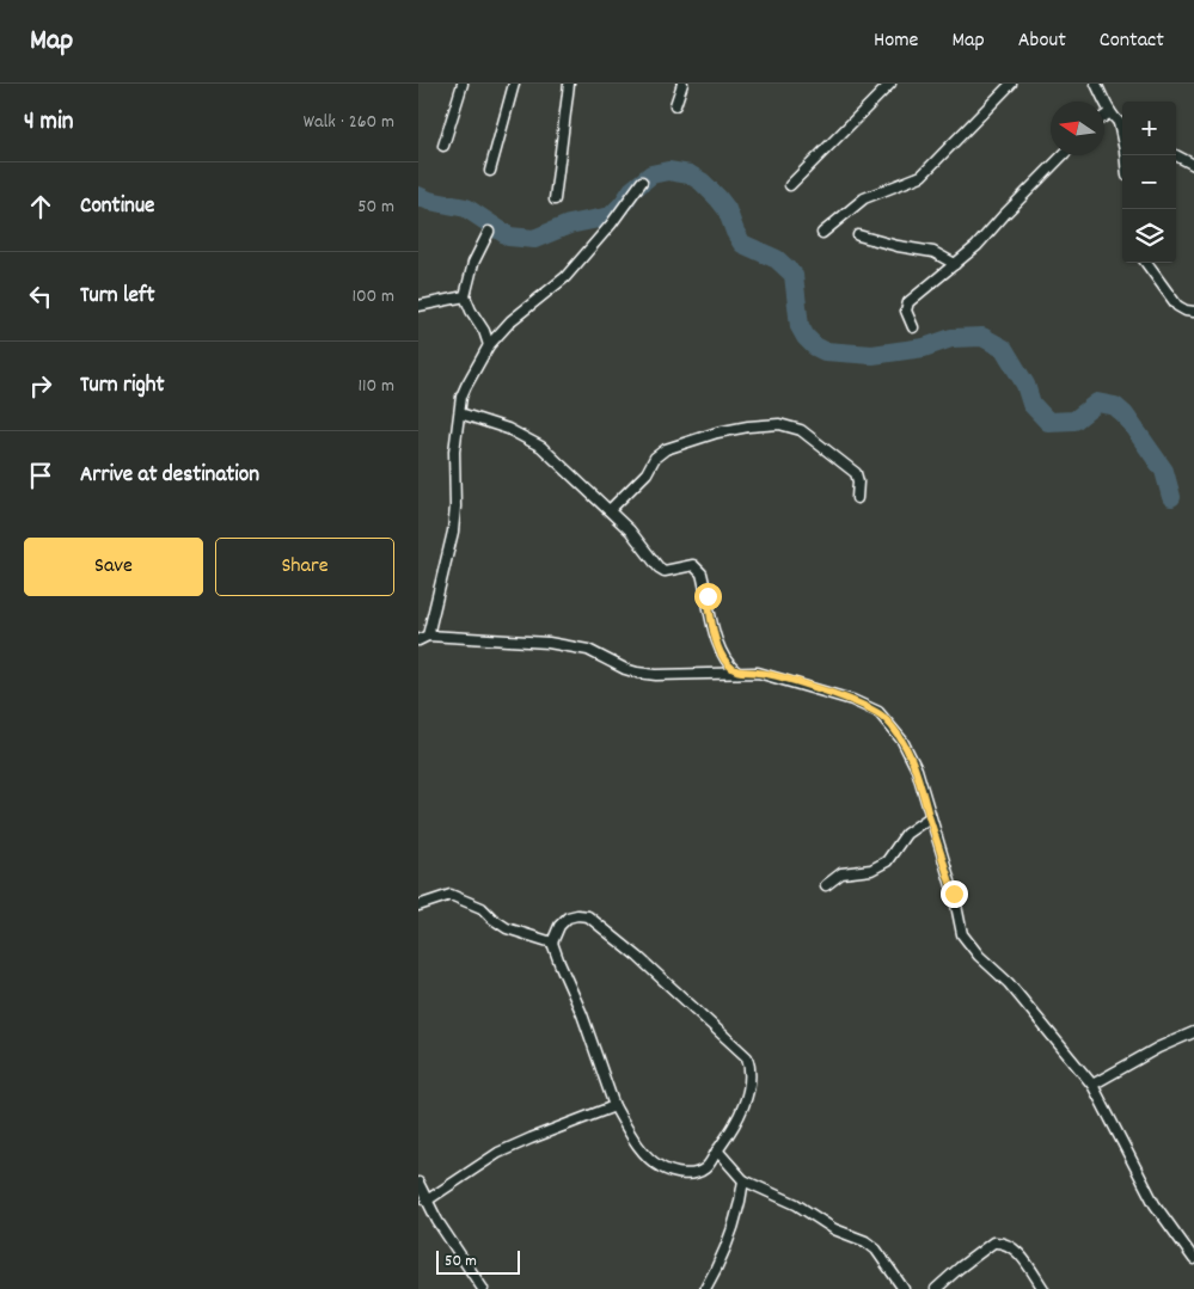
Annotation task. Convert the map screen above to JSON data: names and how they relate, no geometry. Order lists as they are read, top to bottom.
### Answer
{
  "scale_bar": "50 m",
  "north": "left",
  "page": {
    "header": "Map",
    "nav": [
      "Home",
      "Map",
      "About",
      "Contact"
    ],
    "heading": ["4 min", "Walk · 260 m"],
    "map_buttons": ["+", "−"],
    "list": [
      ["Continue", "50 m"],
      ["Turn left", "100 m"],
      ["Turn right", "110 m"],
      "Arrive at destination"
    ],
    "buttons": ["Save", "Share"],
    "scale": "50 m"
  }
}
